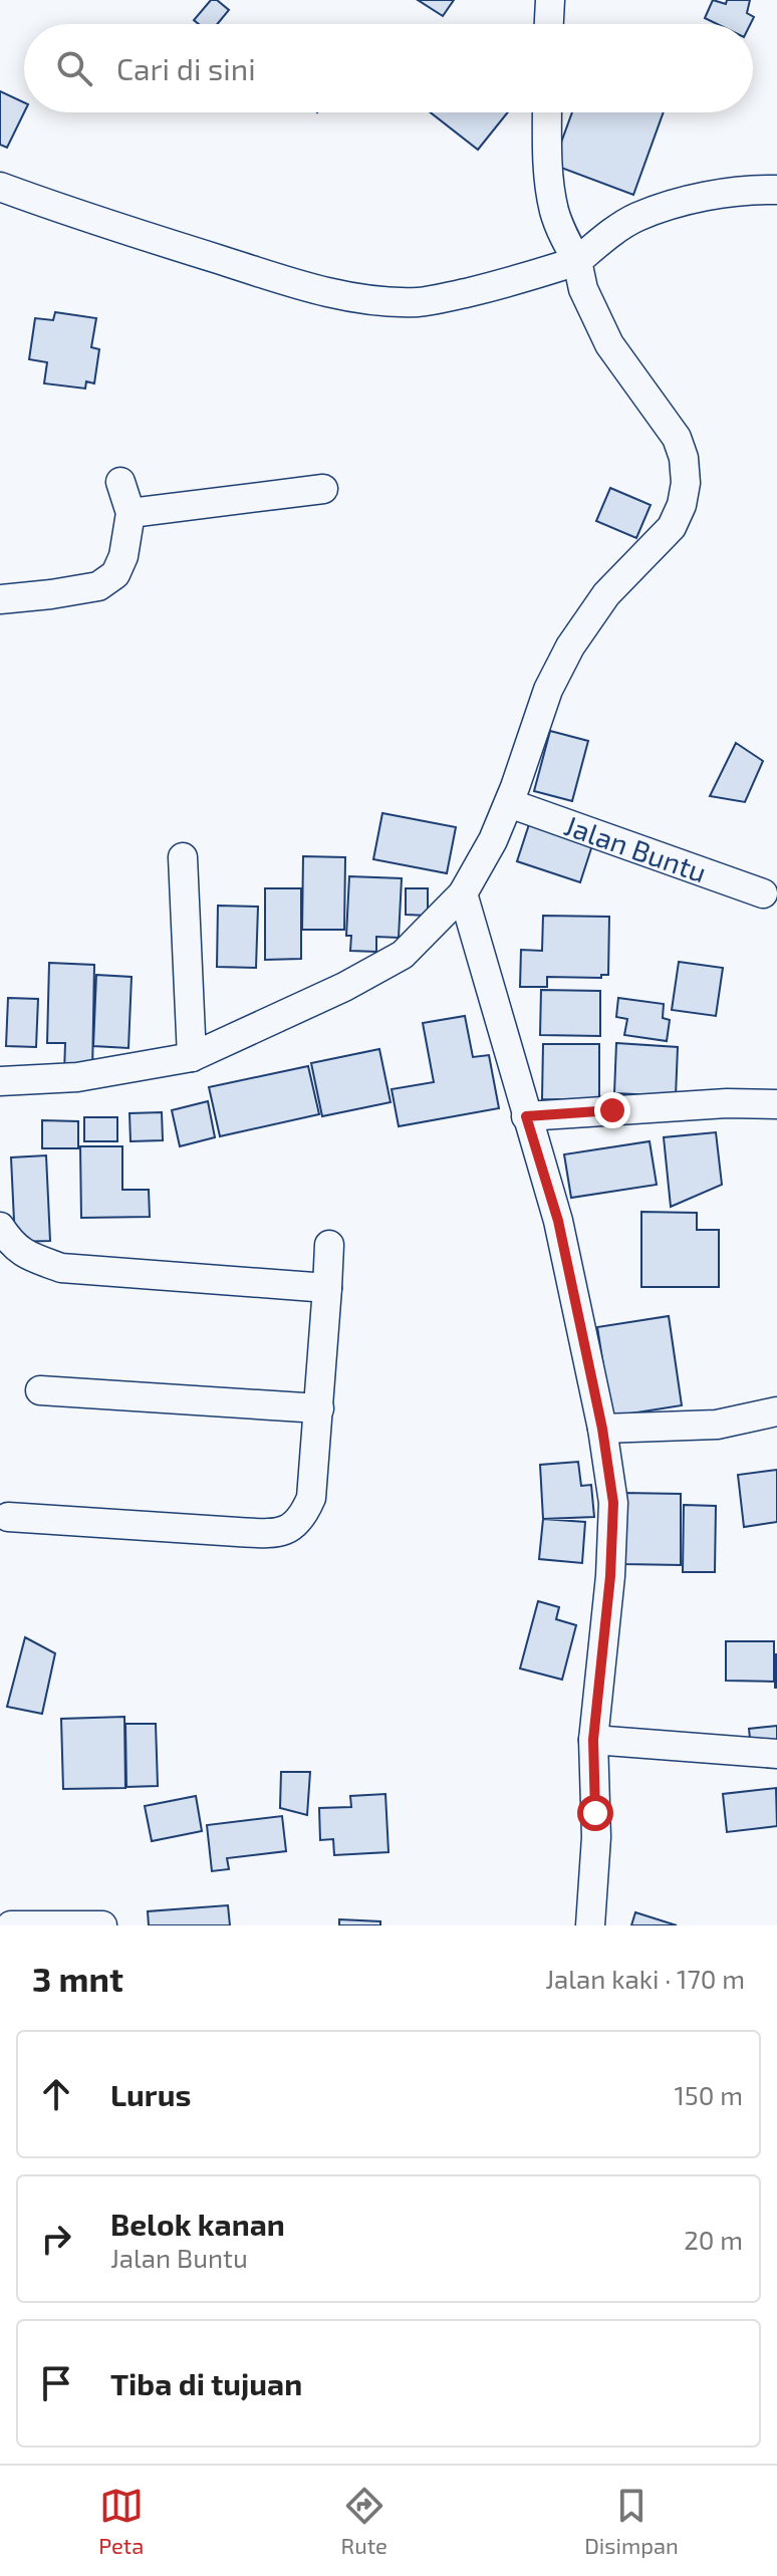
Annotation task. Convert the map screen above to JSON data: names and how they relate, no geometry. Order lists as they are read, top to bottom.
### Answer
{
  "streets": {
    "street": ["Jalan Buntu"]
  },
  "page": {
    "search": "Cari di sini",
    "heading": ["3 mnt", "Jalan kaki · 170 m"],
    "list": [
      ["Lurus", "150 m"],
      ["Belok kanan", "Jalan Buntu", "20 m"],
      "Tiba di tujuan"
    ],
    "nav": ["Peta", "Rute", "Disimpan"]
  }
}
